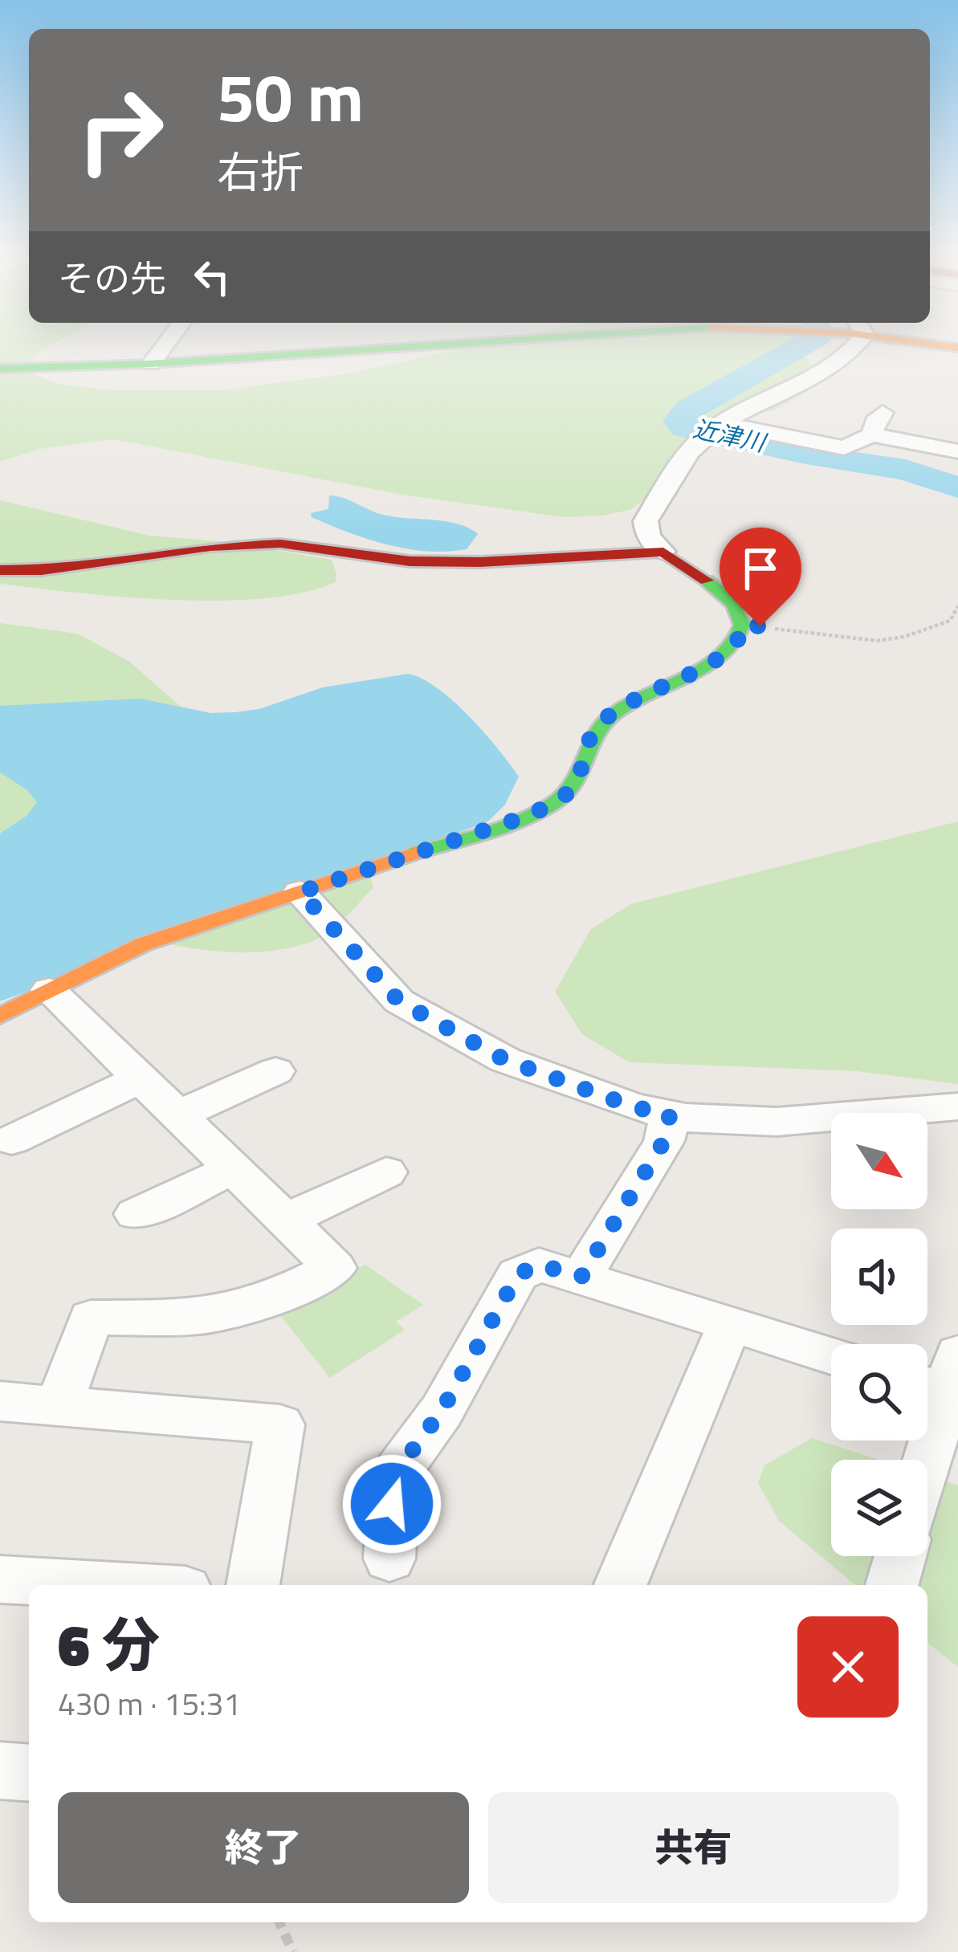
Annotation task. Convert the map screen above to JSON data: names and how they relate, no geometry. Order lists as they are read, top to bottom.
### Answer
{
  "water": ["近津川"],
  "north": "bottom right",
  "page": {
    "turn": ["50 m", "右折"],
    "then": "その先",
    "heading": ["6 分", "430 m · 15:31"],
    "buttons": ["終了", "共有"]
  }
}
